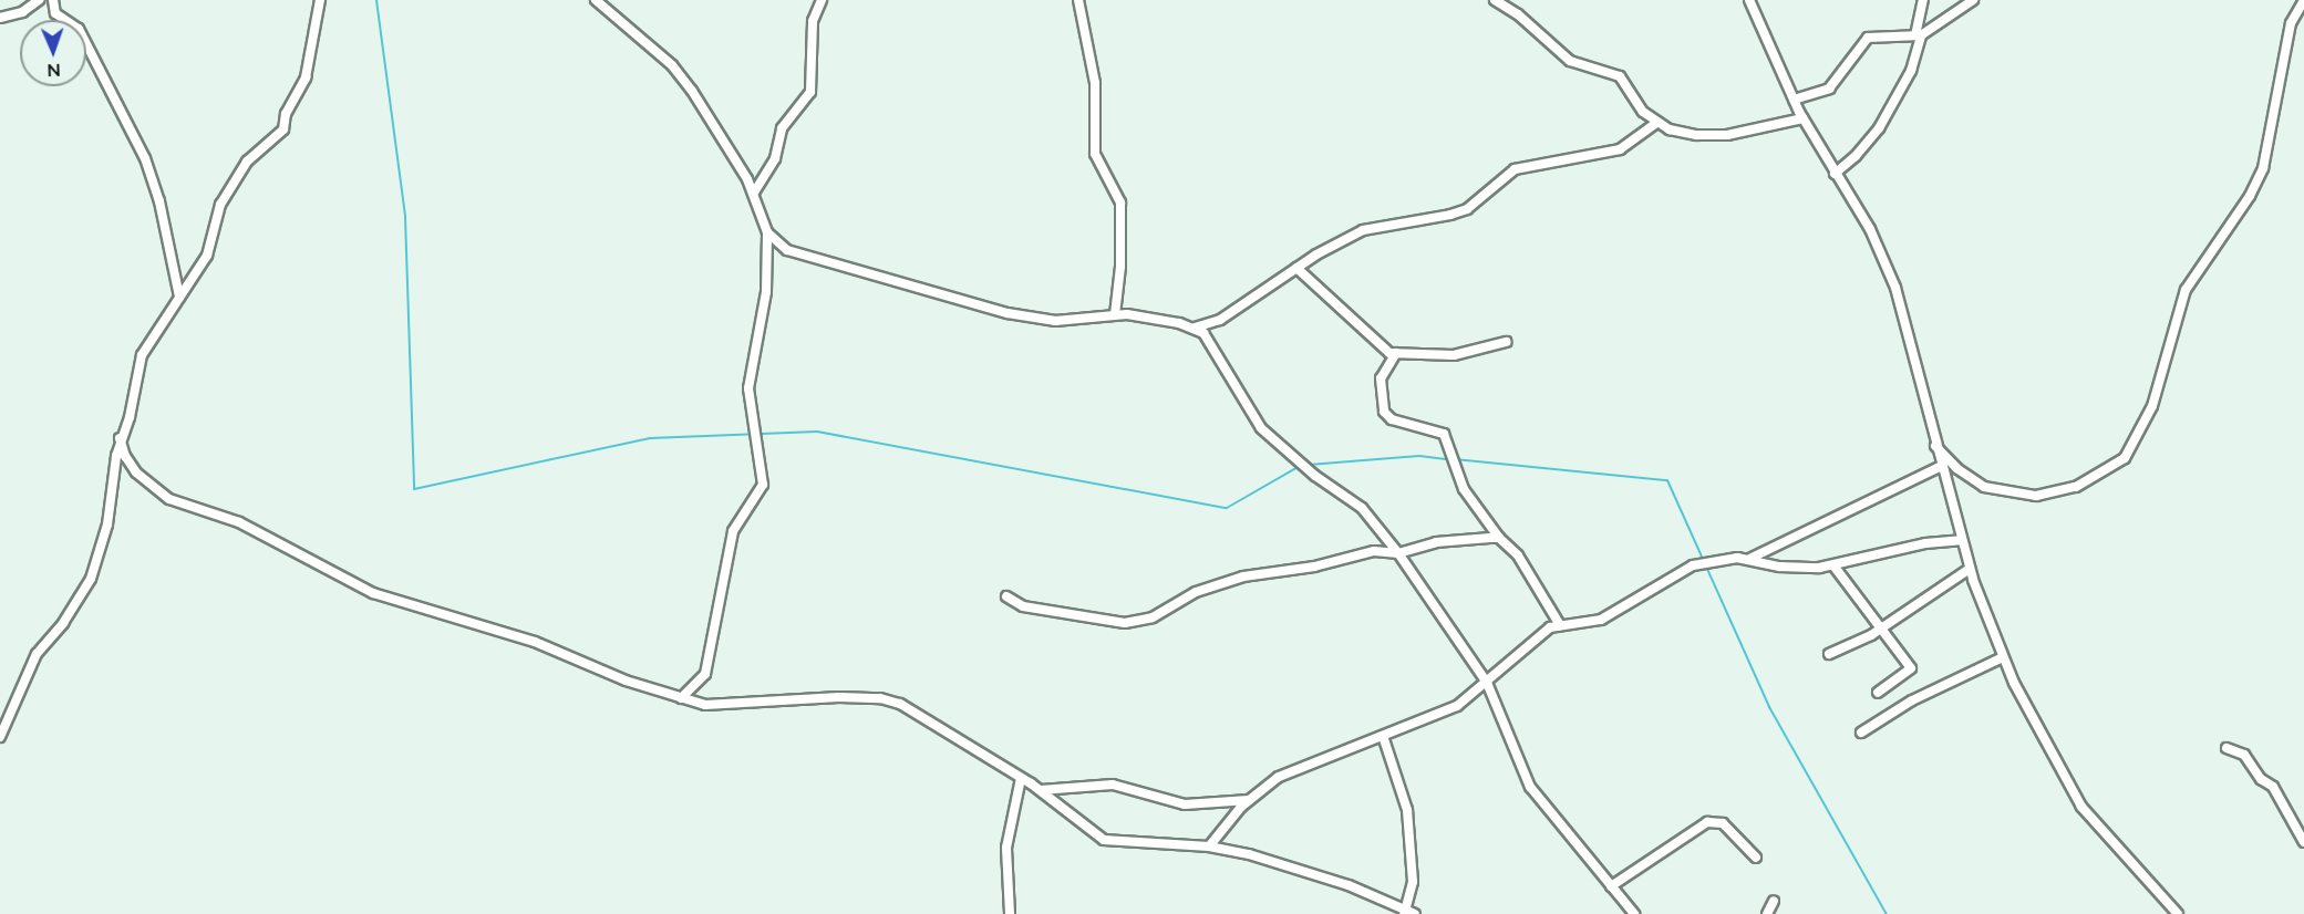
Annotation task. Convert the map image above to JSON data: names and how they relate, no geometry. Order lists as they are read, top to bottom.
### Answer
{
  "north": "bottom"
}
